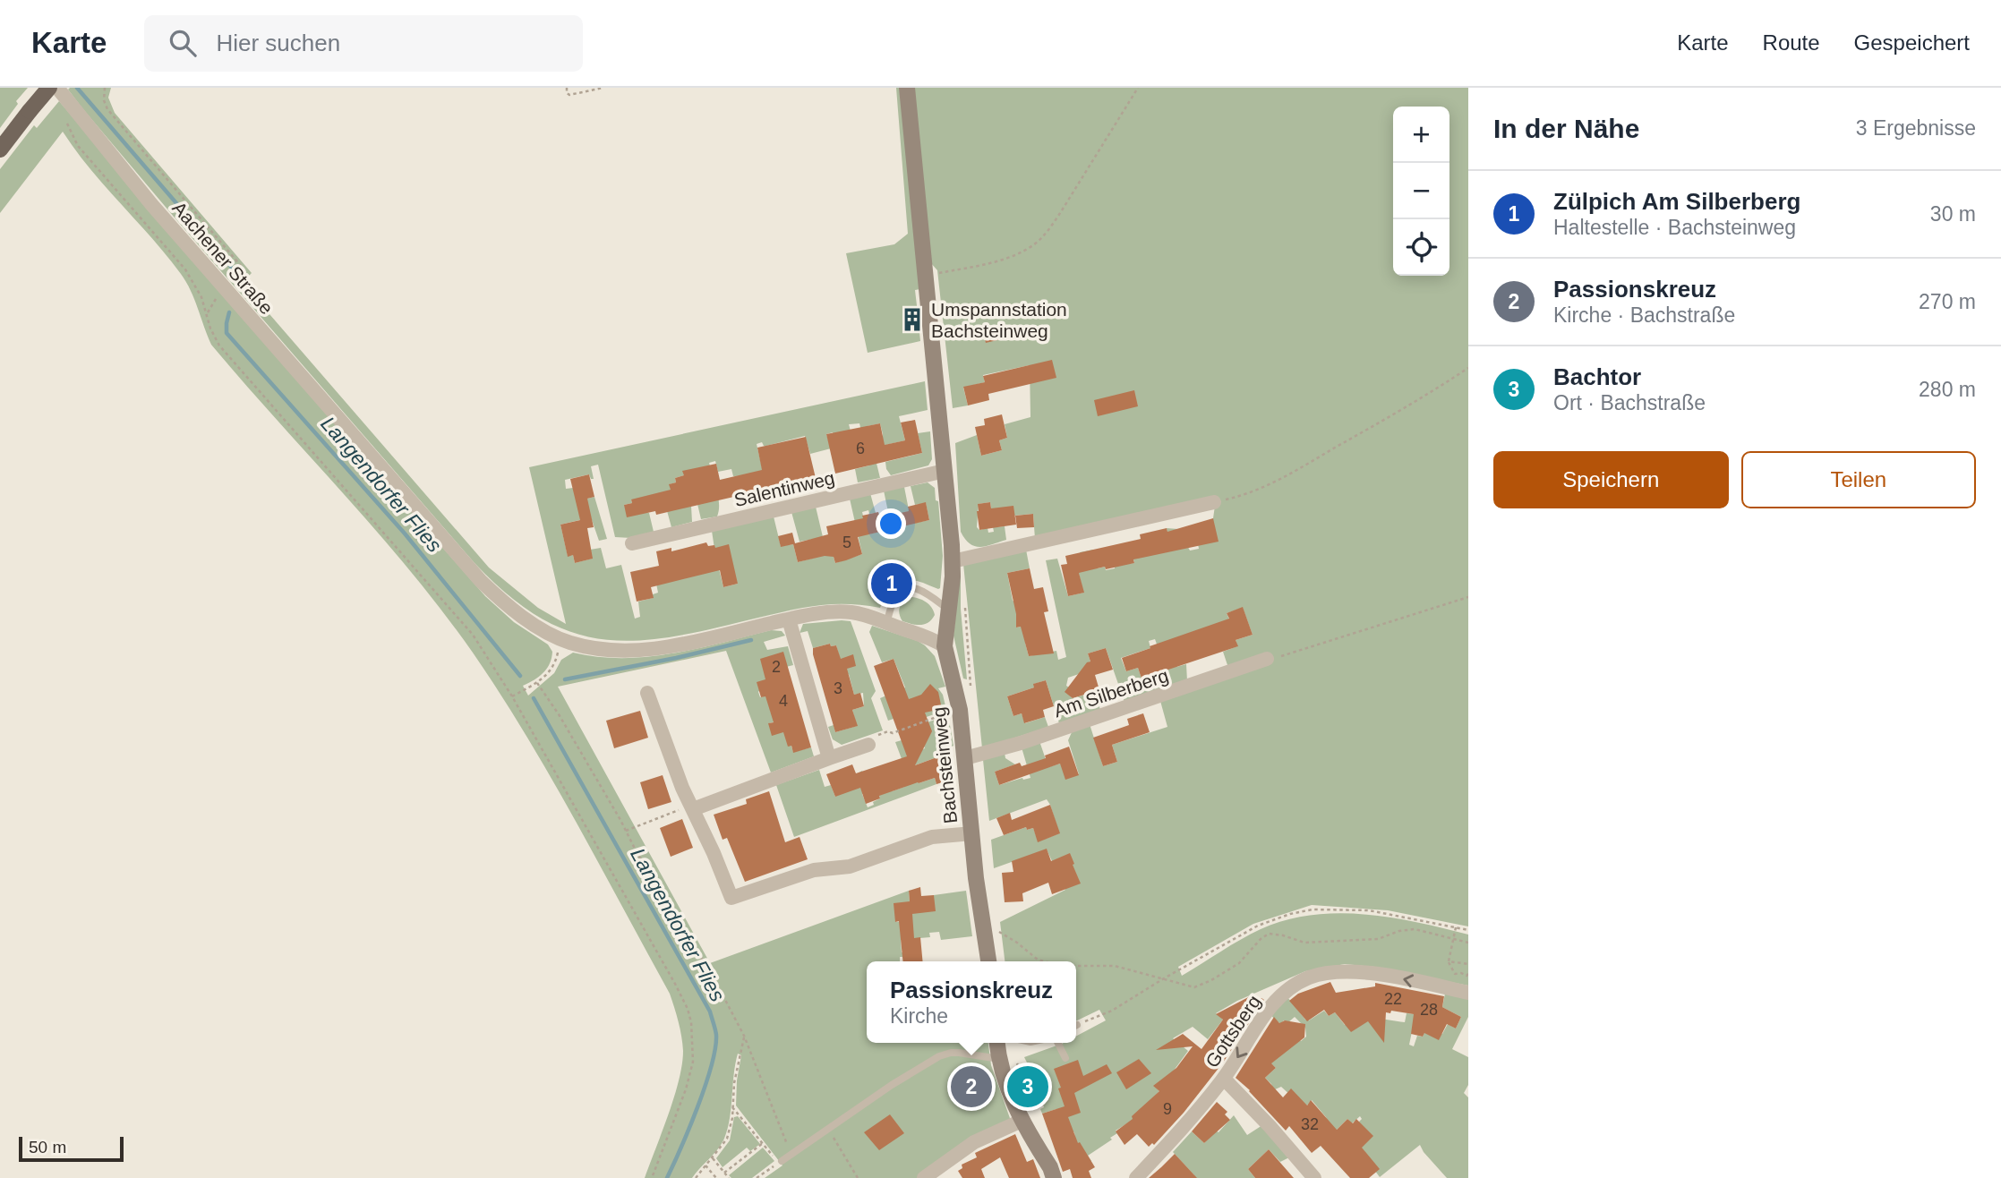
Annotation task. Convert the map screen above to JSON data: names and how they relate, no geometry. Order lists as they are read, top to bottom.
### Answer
{
  "streets": {
    "street": [
      "Aachener Straße",
      "Salentinweg",
      "Am Silberberg",
      "Bachsteinweg",
      "Gottsberg"
    ]
  },
  "crossings": [
    ["Aachener Straße", "Bachsteinweg"],
    ["Salentinweg", "Bachsteinweg"],
    ["Am Silberberg", "Bachsteinweg"]
  ],
  "one_way": ["Gottsberg"],
  "water": ["Langendorfer Flies"],
  "places": {
    "building": ["Umspannstation Bachsteinweg"]
  },
  "house_numbers": [
    "6",
    "5",
    "2",
    "3",
    "4",
    "22",
    "28",
    "9",
    "32"
  ],
  "scale_bar": "50 m",
  "page": {
    "header": "Karte",
    "search": "Hier suchen",
    "nav": ["Karte", "Route", "Gespeichert"],
    "heading": ["In der Nähe", "3 Ergebnisse"],
    "map_buttons": ["+", "−"],
    "list": [
      {
        "mark": "1",
        "name": "Zülpich Am Silberberg",
        "note": "Haltestelle · Bachsteinweg",
        "value": "30 m"
      },
      {
        "mark": "2",
        "name": "Passionskreuz",
        "note": "Kirche · Bachstraße",
        "value": "270 m"
      },
      {
        "mark": "3",
        "name": "Bachtor",
        "note": "Ort · Bachstraße",
        "value": "280 m"
      }
    ],
    "buttons": ["Speichern", "Teilen"],
    "pins": ["1", "2", "3"],
    "popup": ["Passionskreuz", "Kirche"],
    "scale": "50 m"
  }
}
